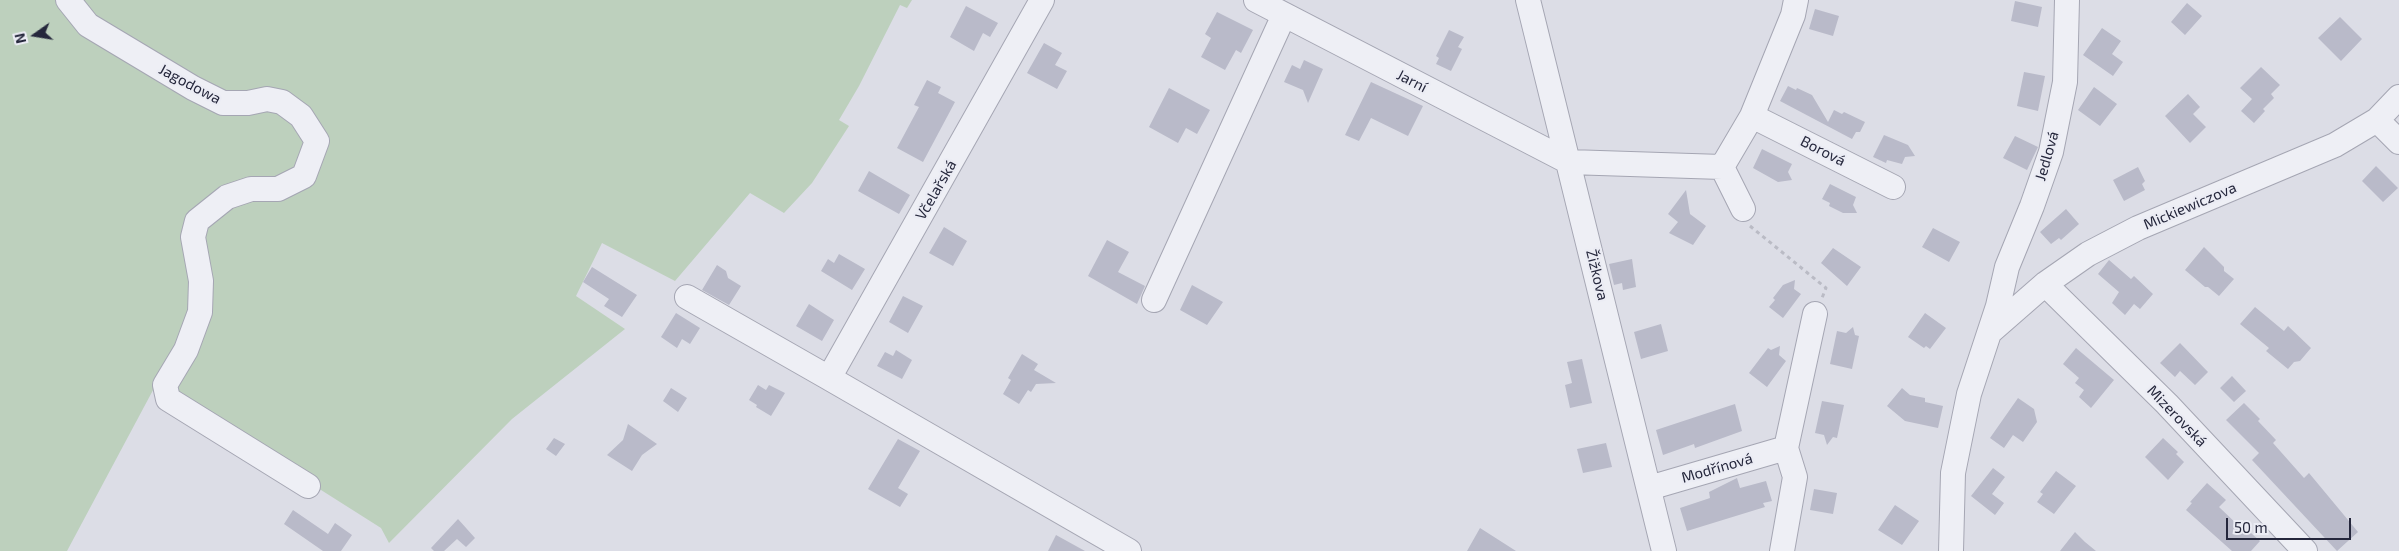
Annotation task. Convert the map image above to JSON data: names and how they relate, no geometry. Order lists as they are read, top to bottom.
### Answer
{
  "streets": {
    "street": [
      "Jarní",
      "Jagodowa",
      "Borová",
      "Jedlová",
      "Včelařská",
      "Mickiewiczova",
      "Žižkova",
      "Mizerovská",
      "Modřínová"
    ]
  },
  "crossings": [
    ["Jarní", "Žižkova"],
    ["Jedlová", "Mickiewiczova"],
    ["Mickiewiczova", "Mizerovská"],
    ["Žižkova", "Modřínová"]
  ],
  "scale_bar": "50 m",
  "north": "left"
}
